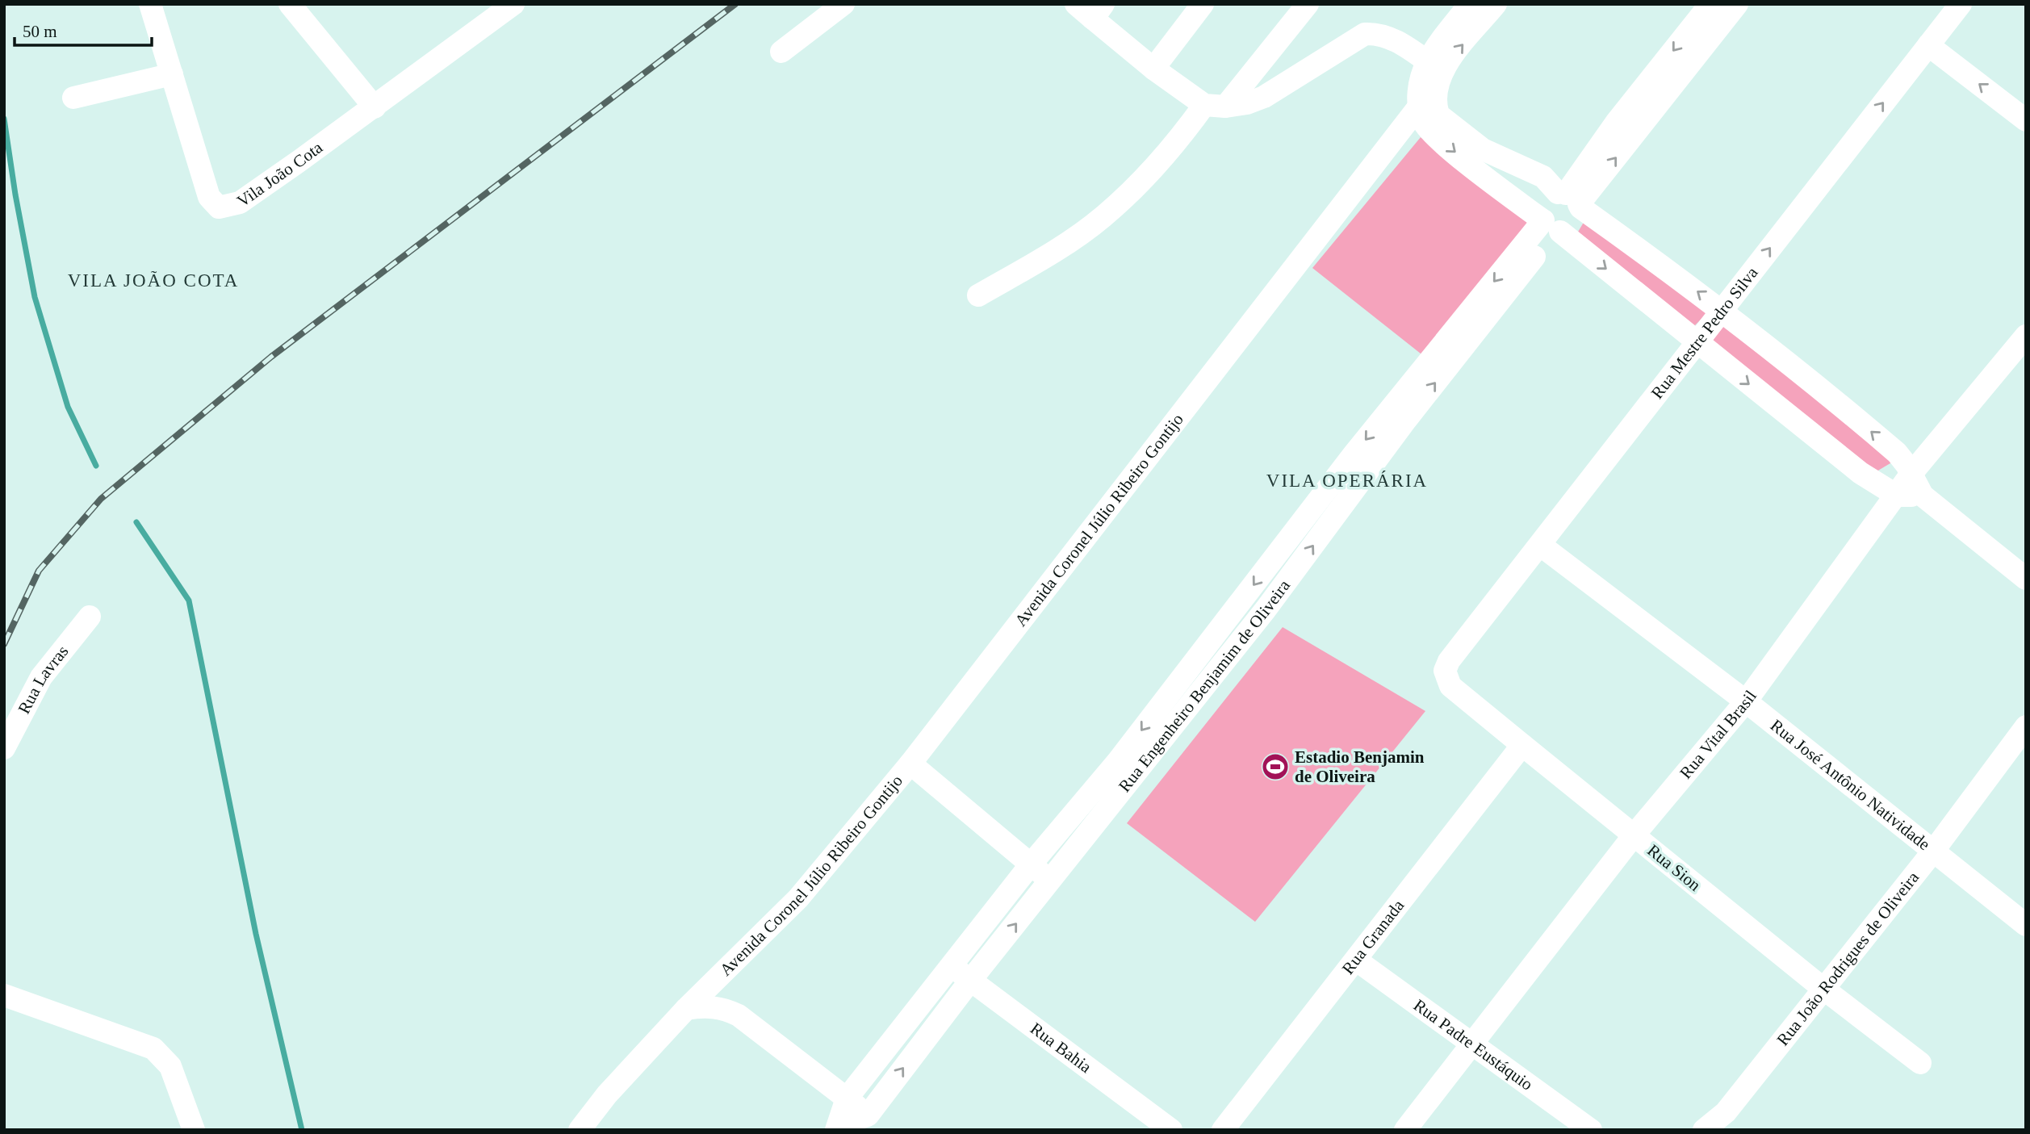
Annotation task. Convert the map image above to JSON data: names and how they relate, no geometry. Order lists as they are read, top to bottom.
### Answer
{
  "streets": {
    "street": [
      "Vila João Cota",
      "Rua Mestre Pedro Silva",
      "Avenida Coronel Júlio Ribeiro Gontijo",
      "Rua Lavras",
      "Rua Engenheiro Benjamim de Oliveira",
      "Rua Vital Brasil",
      "Rua José Antônio Natividade",
      "Rua Sion",
      "Rua Granada",
      "Rua João Rodrigues de Oliveira",
      "Rua Padre Eustáquio",
      "Rua Bahia"
    ]
  },
  "crossings": [
    ["Rua Mestre Pedro Silva", "Rua José Antônio Natividade"],
    ["Rua Mestre Pedro Silva", "Rua Sion"],
    ["Rua Engenheiro Benjamim de Oliveira", "Rua Bahia"],
    ["Rua Vital Brasil", "Rua José Antônio Natividade"],
    ["Rua Vital Brasil", "Rua Sion"],
    ["Rua Vital Brasil", "Rua Padre Eustáquio"],
    ["Rua José Antônio Natividade", "Rua João Rodrigues de Oliveira"],
    ["Rua Sion", "Rua Granada"],
    ["Rua Sion", "Rua João Rodrigues de Oliveira"],
    ["Rua Granada", "Rua Padre Eustáquio"]
  ],
  "districts": ["VILA JOÃO COTA", "VILA OPERÁRIA"],
  "places": {
    "sports": ["Estadio Benjamin de Oliveira"]
  },
  "scale_bar": "50 m"
}
